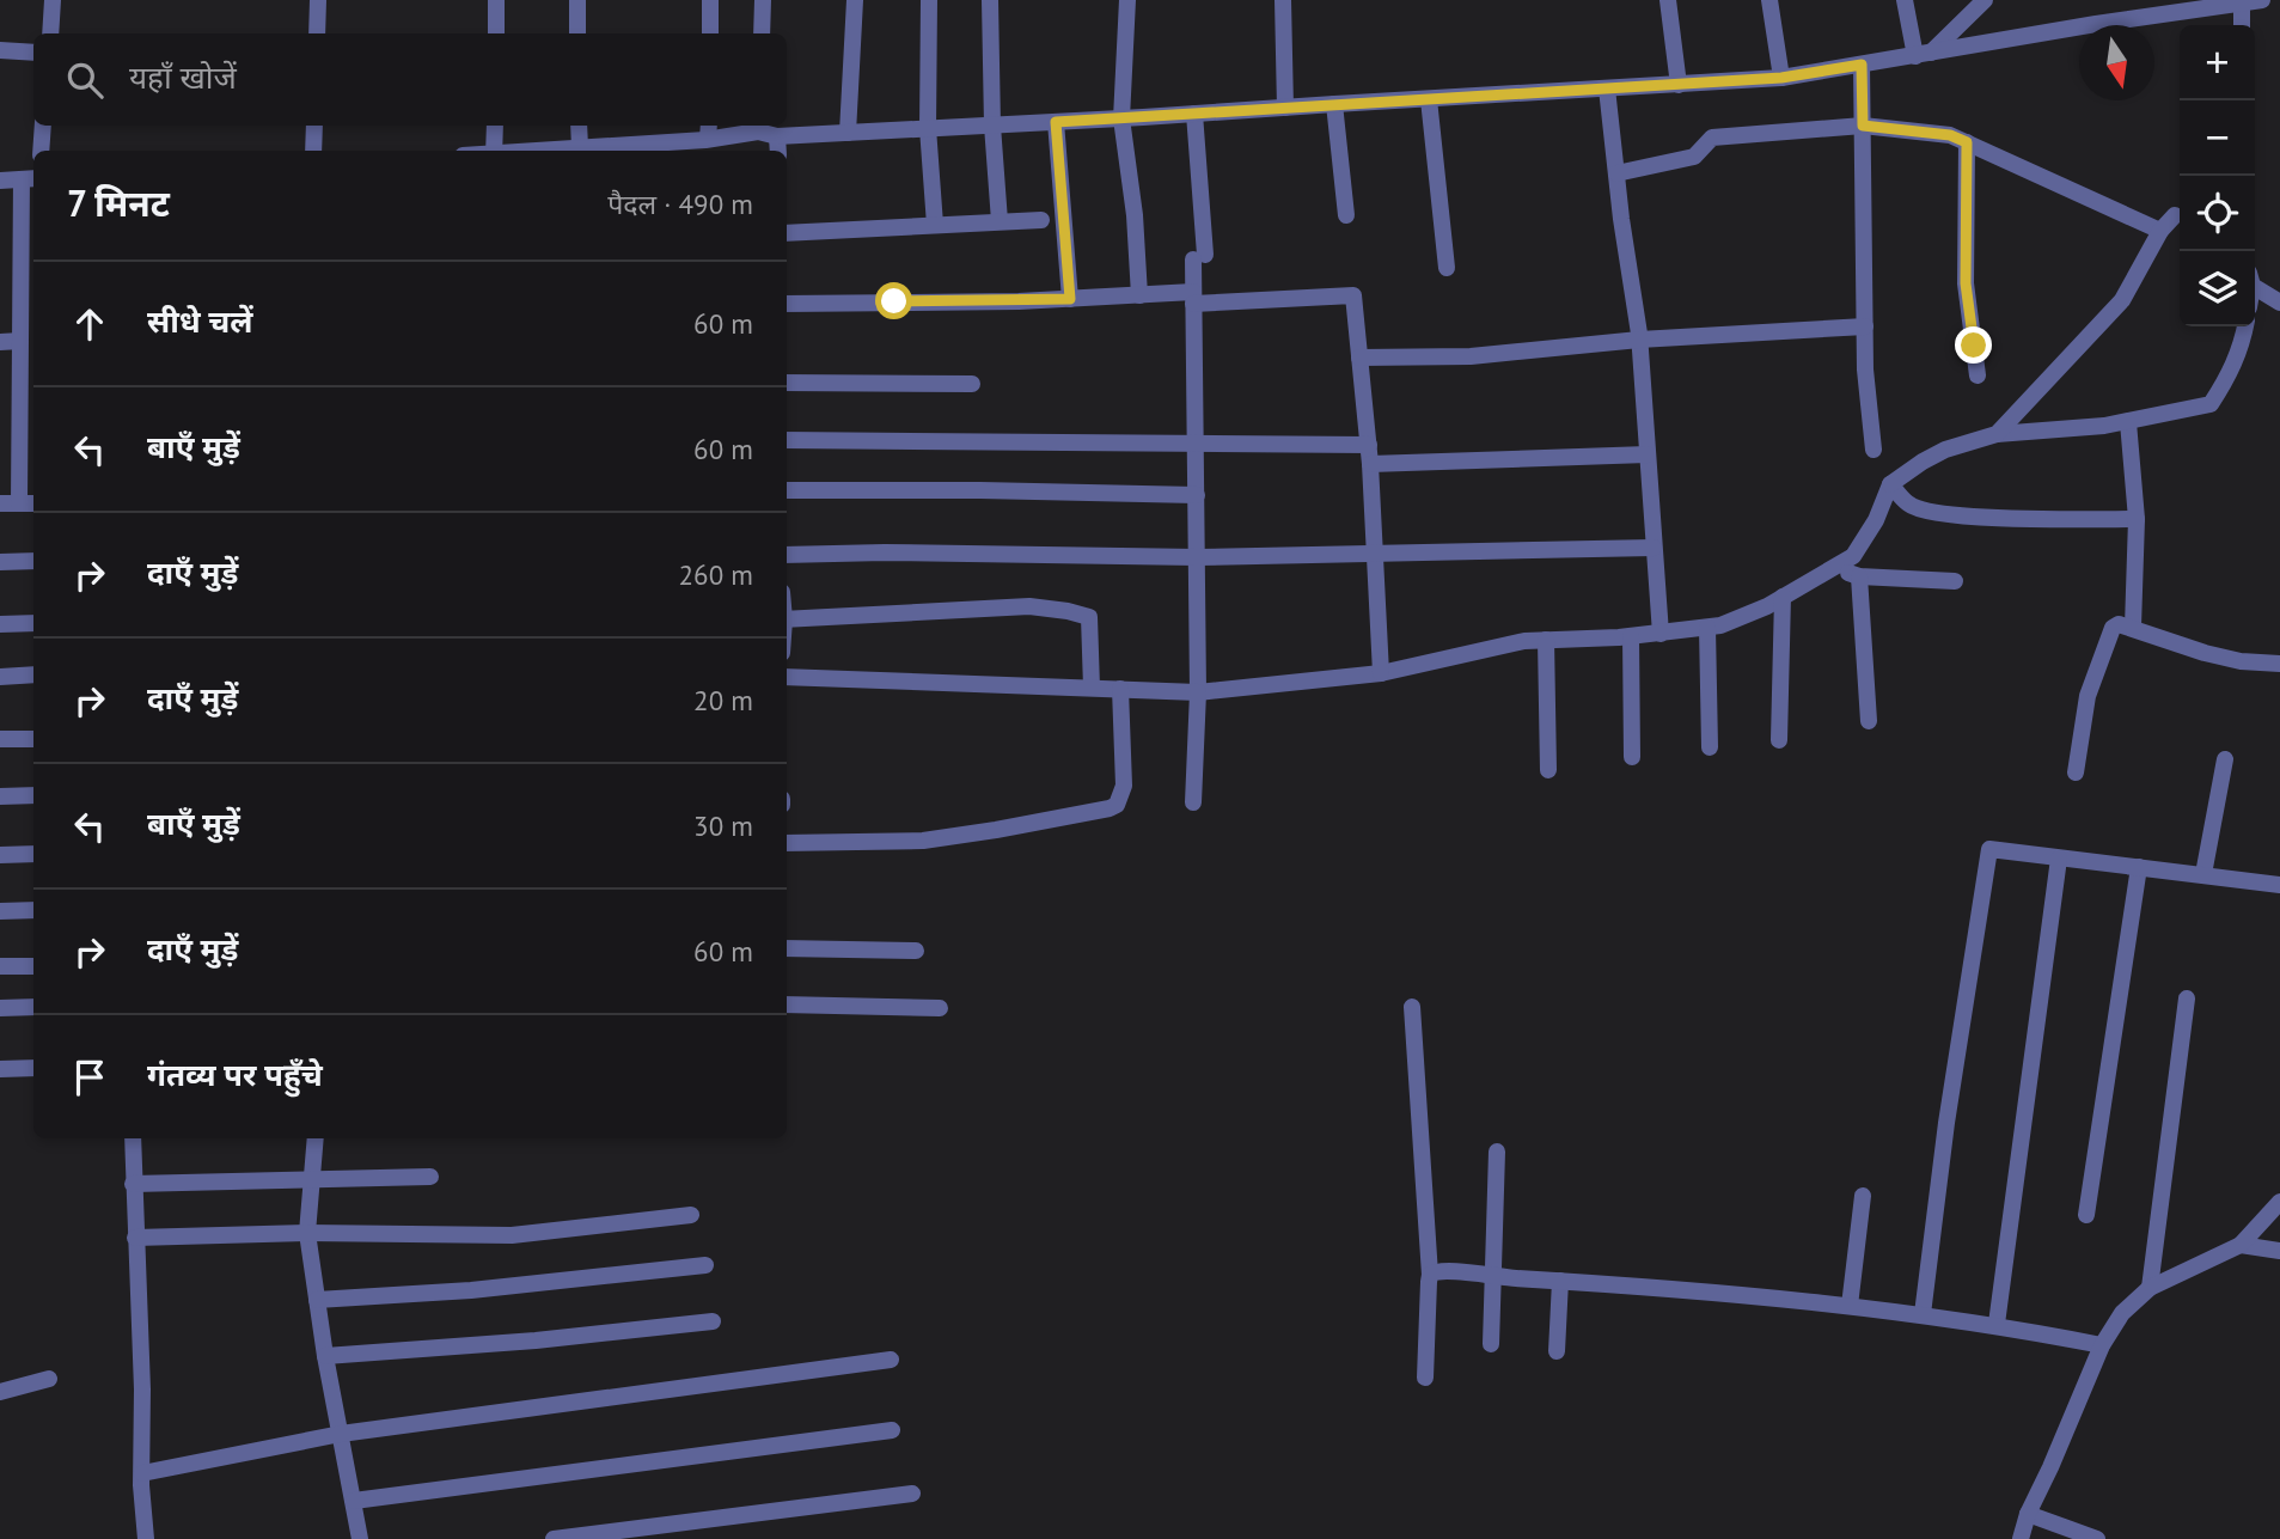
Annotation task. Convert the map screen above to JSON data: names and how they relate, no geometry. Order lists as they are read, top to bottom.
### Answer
{
  "north": "bottom",
  "page": {
    "map_buttons": ["+", "−"],
    "search": "यहाँ खोजें",
    "heading": ["7 मिनट", "पैदल · 490 m"],
    "list": [
      ["सीधे चलें", "60 m"],
      ["बाएँ मुड़ें", "60 m"],
      ["दाएँ मुड़ें", "260 m"],
      ["दाएँ मुड़ें", "20 m"],
      ["बाएँ मुड़ें", "30 m"],
      ["दाएँ मुड़ें", "60 m"],
      "गंतव्य पर पहुँचे"
    ]
  }
}
